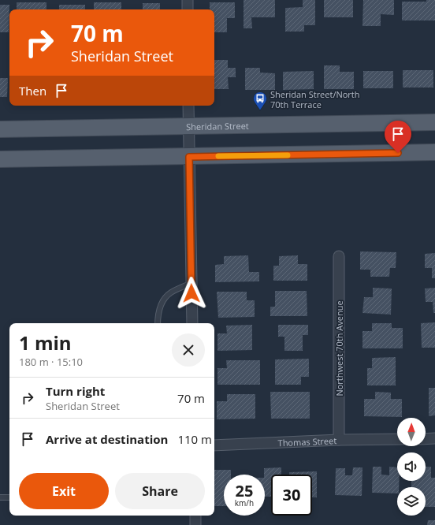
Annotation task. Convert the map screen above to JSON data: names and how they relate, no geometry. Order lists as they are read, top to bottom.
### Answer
{
  "streets": {
    "main road": ["Sheridan Street"],
    "street": ["Northwest 70th Avenue", "Thomas Street"]
  },
  "crossings": [
    ["Northwest 70th Avenue", "Thomas Street"]
  ],
  "places": {
    "bus stop": ["Sheridan Street/North 70th Terrace"]
  },
  "north": "top",
  "page": {
    "turn": ["70 m", "Sheridan Street"],
    "then": "Then",
    "heading": ["1 min", "180 m · 15:10"],
    "list": [
      {
        "name": "Turn right",
        "note": "Sheridan Street",
        "value": "70 m"
      },
      {
        "name": "Arrive at destination",
        "value": "110 m"
      }
    ],
    "buttons": ["Exit", "Share"],
    "speed": "25 km/h",
    "limit": "30"
  }
}
